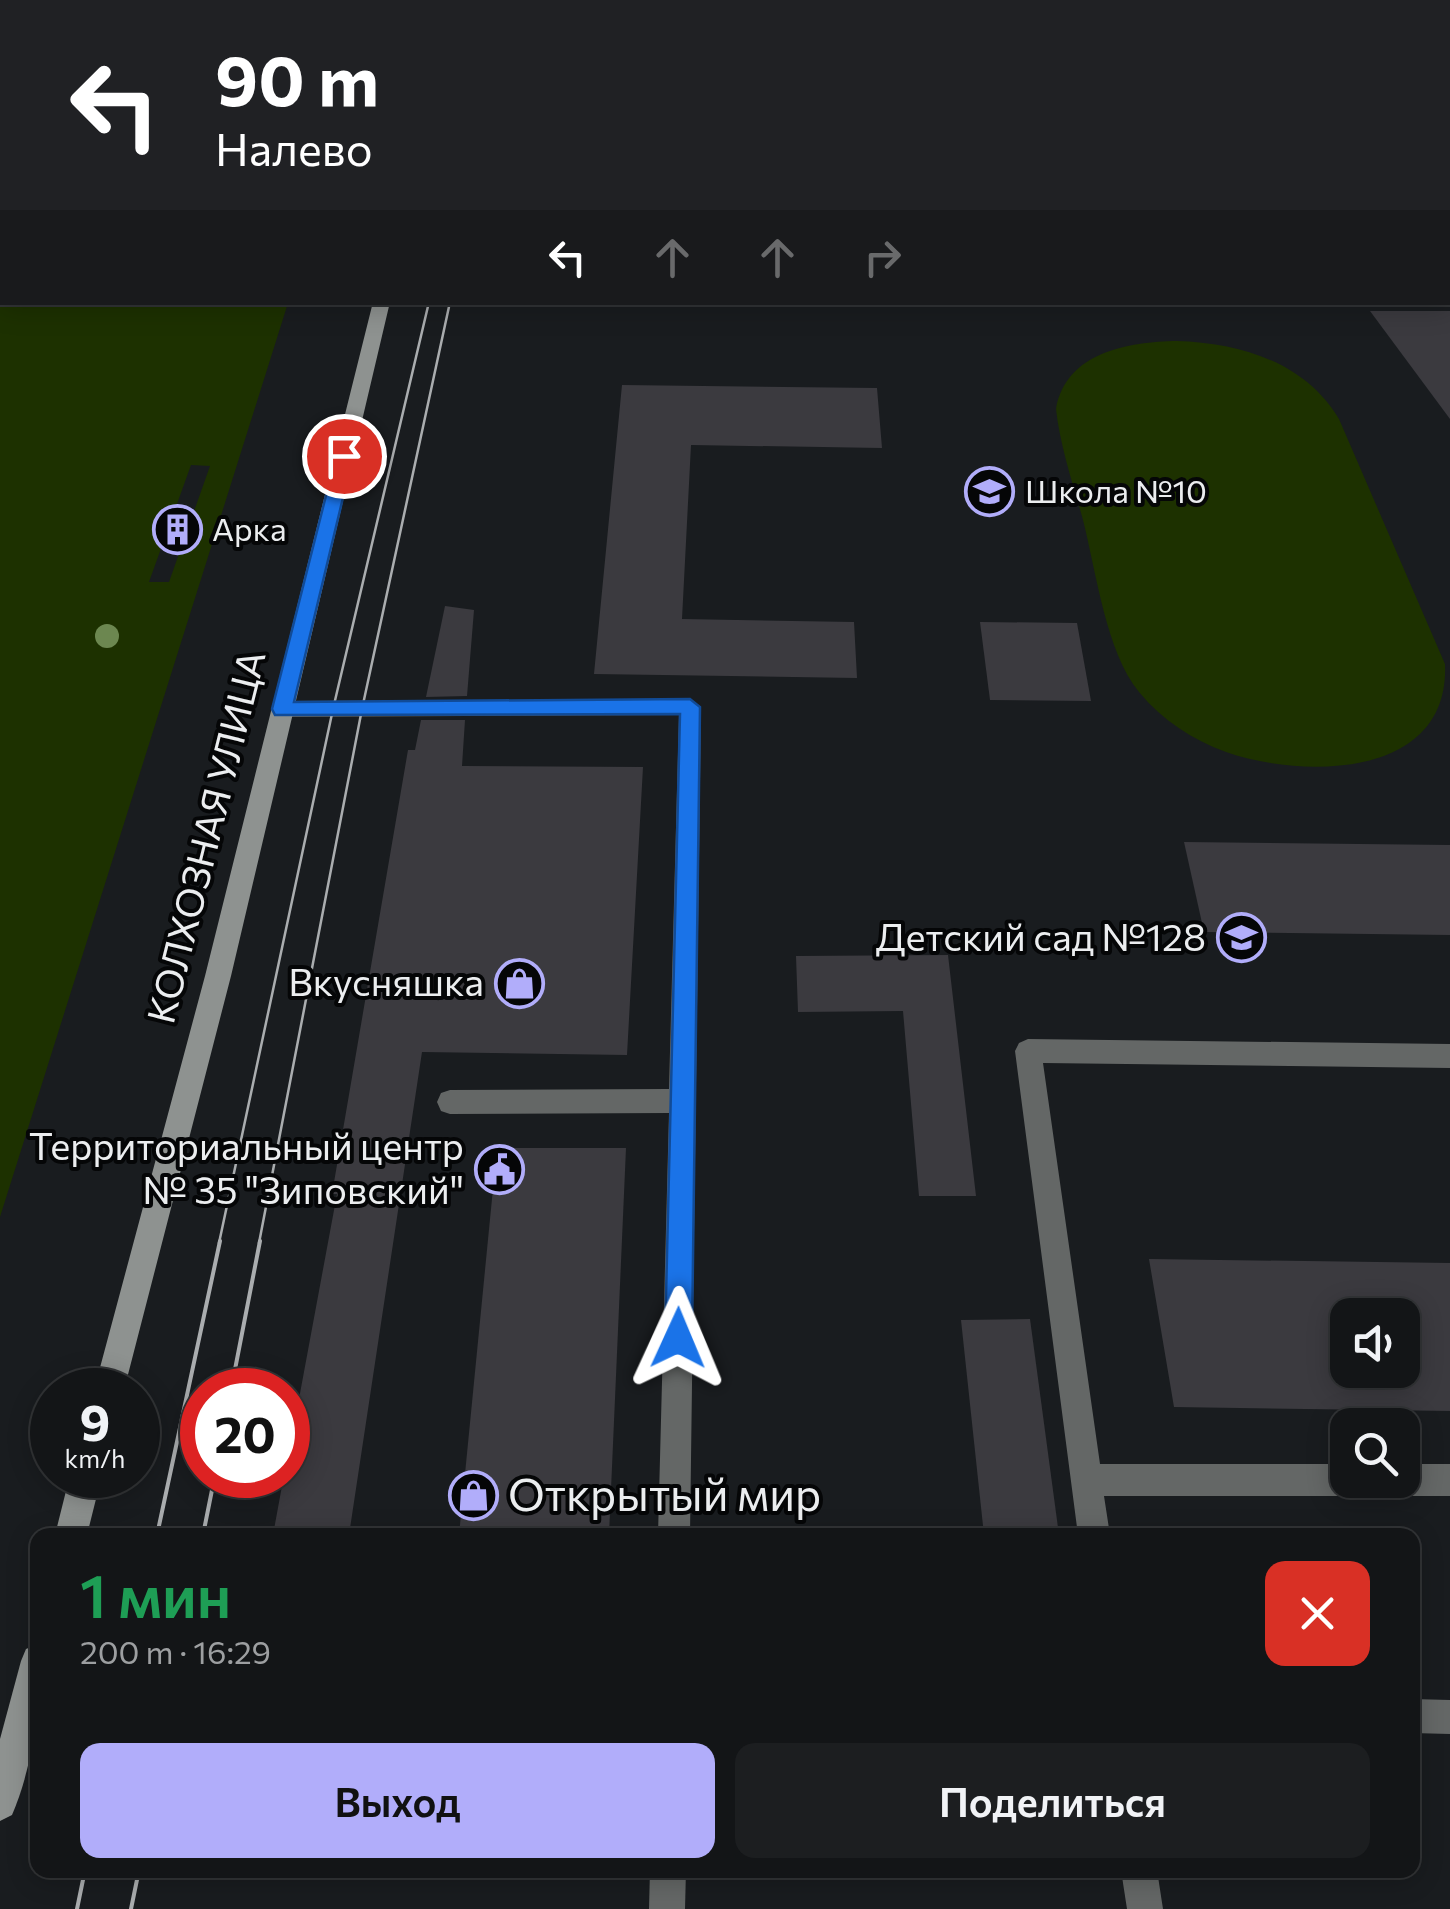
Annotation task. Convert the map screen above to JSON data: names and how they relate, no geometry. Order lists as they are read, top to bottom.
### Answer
{
  "streets": {
    "main road": ["КОЛХОЗНАЯ УЛИЦА"]
  },
  "places": {
    "school or university": ["Школа №10", "Детский сад №128"],
    "building": ["Арка"],
    "shop": ["Вкусняшка", "Открытый мир"],
    "public building": ["Территориальный центр № 35 \"Зиповский\""]
  },
  "page": {
    "turn": ["90 m", "Налево"],
    "speed": "9 km/h",
    "limit": "20",
    "heading": ["1 мин", "200 m · 16:29"],
    "buttons": ["Выход", "Поделиться"]
  }
}
